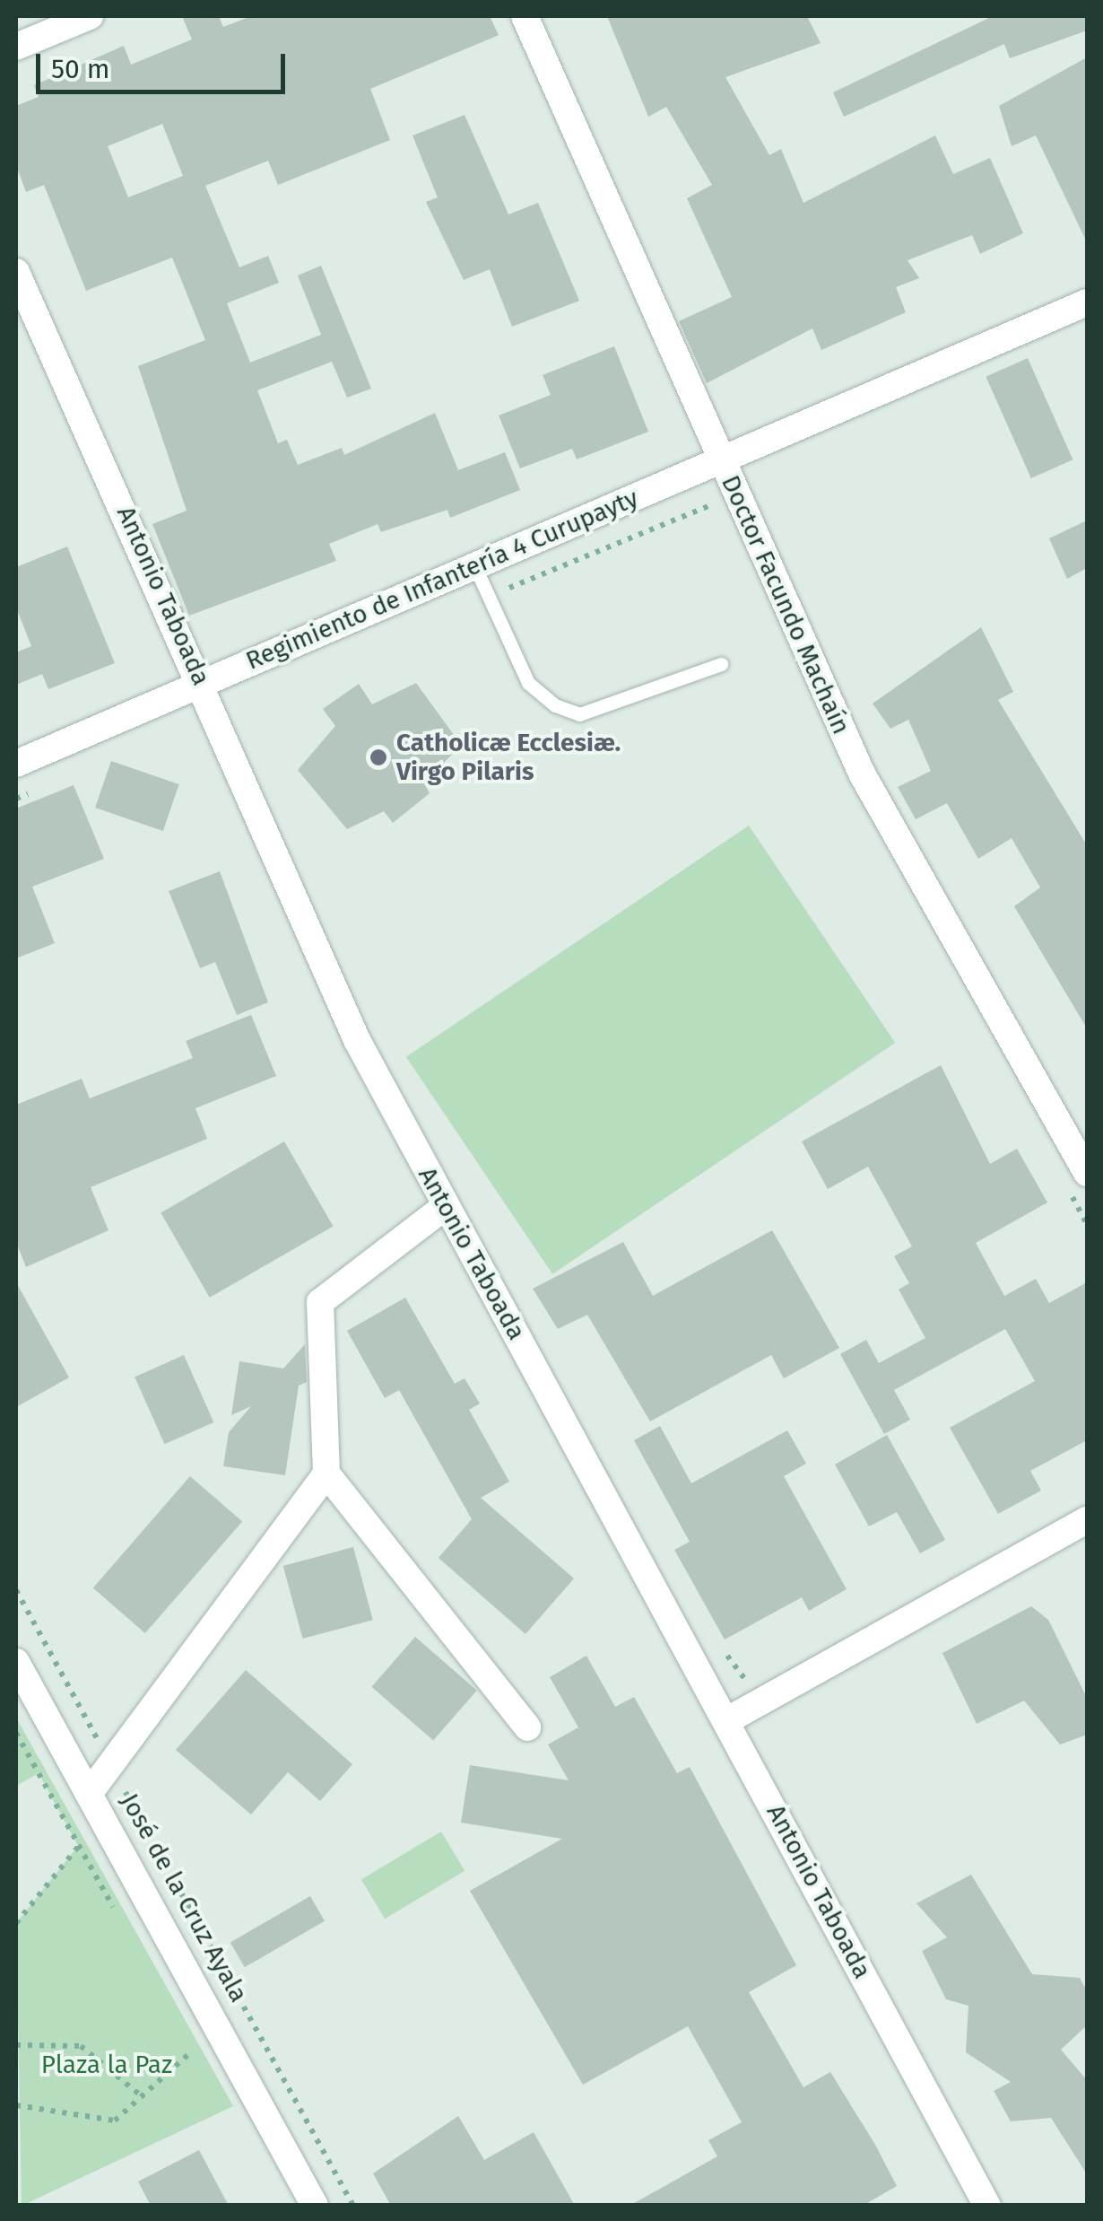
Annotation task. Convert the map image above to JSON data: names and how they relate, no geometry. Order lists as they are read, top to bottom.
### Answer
{
  "streets": {
    "street": [
      "Regimiento de Infantería 4 Curupayty",
      "Antonio Taboada",
      "Doctor Facundo Machaín",
      "José de la Cruz Ayala"
    ]
  },
  "crossings": [
    ["Regimiento de Infantería 4 Curupayty", "Antonio Taboada"],
    ["Regimiento de Infantería 4 Curupayty", "Doctor Facundo Machaín"]
  ],
  "parks": ["Plaza la Paz"],
  "places": ["Catholicæ Ecclesiæ. Virgo Pilaris"],
  "scale_bar": "50 m"
}
